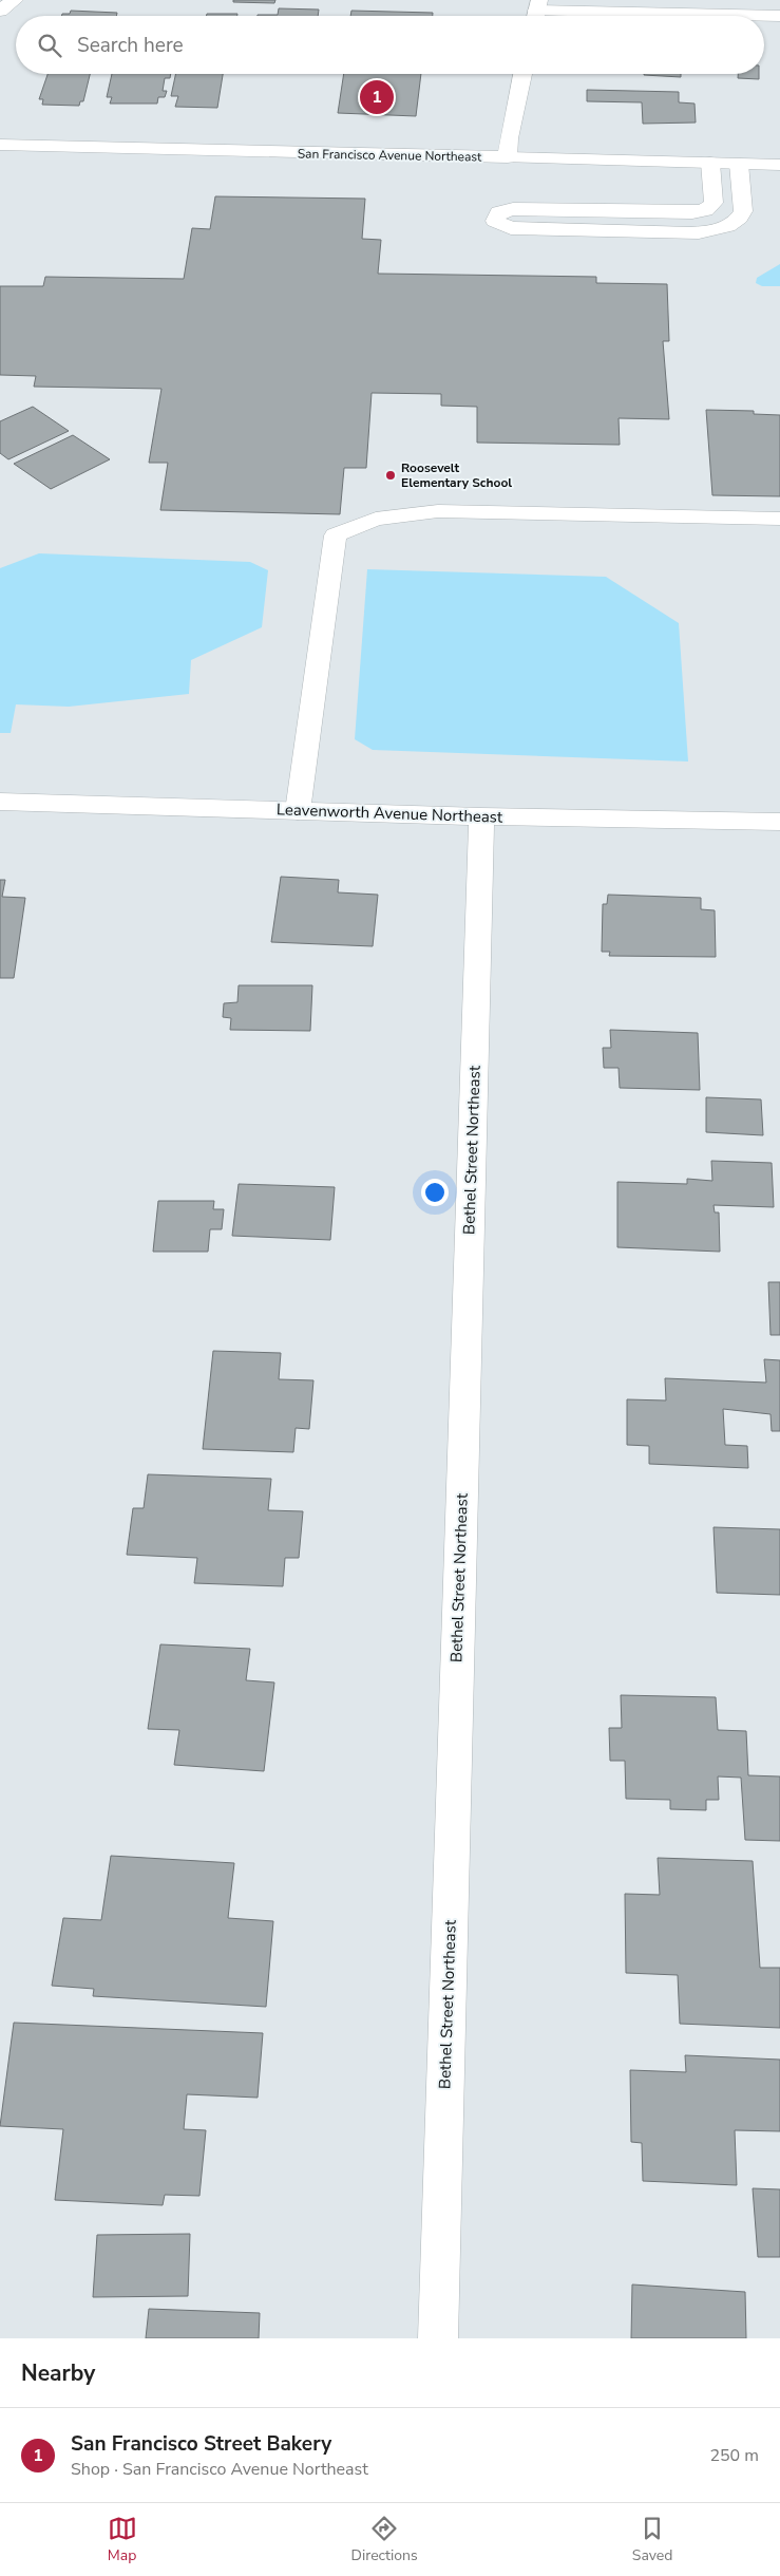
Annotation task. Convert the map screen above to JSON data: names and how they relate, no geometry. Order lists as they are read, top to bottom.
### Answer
{
  "streets": {
    "street": ["San Francisco Avenue Northeast", "Leavenworth Avenue Northeast", "Bethel Street Northeast"]
  },
  "crossings": [
    ["Leavenworth Avenue Northeast", "Bethel Street Northeast"]
  ],
  "places": ["Roosevelt Elementary School"],
  "page": {
    "search": "Search here",
    "pins": "1",
    "heading": "Nearby",
    "list": [
      {
        "mark": "1",
        "name": "San Francisco Street Bakery",
        "note": "Shop · San Francisco Avenue Northeast",
        "value": "250 m"
      }
    ],
    "nav": ["Map", "Directions", "Saved"]
  }
}
